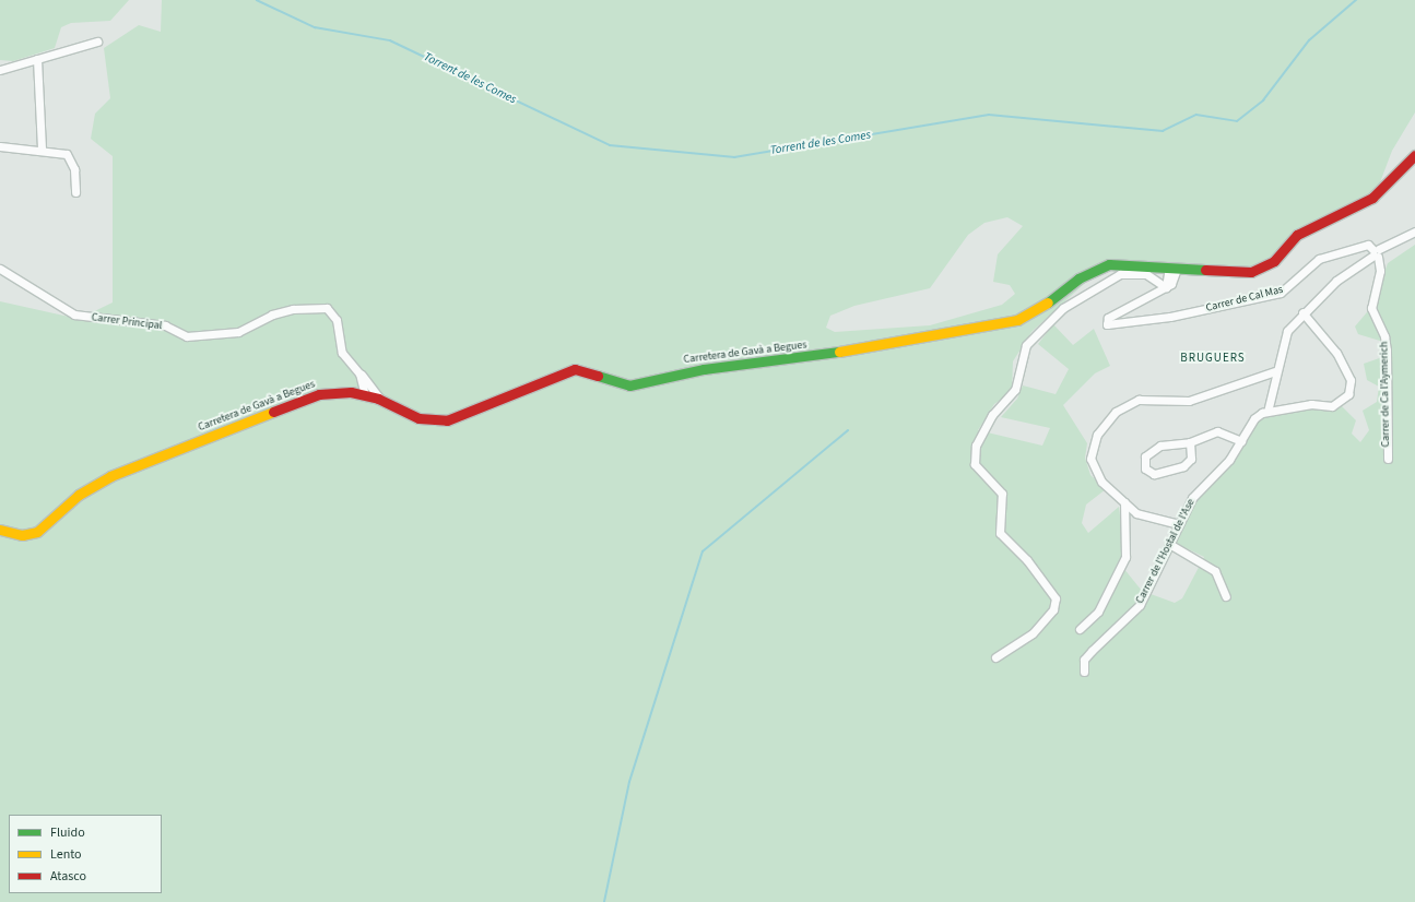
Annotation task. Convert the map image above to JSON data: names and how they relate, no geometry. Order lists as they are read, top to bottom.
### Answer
{
  "streets": {
    "main road": ["Carretera de Gavà a Begues"],
    "street": [
      "Carrer de Cal Mas",
      "Carrer Principal",
      "Carrer de Ca l'Aymerich",
      "Carrer de l'Hostal de l'Ase"
    ]
  },
  "crossings": [
    ["Carrer de Cal Mas", "Carrer de Ca l'Aymerich"],
    ["Carrer Principal", "Carretera de Gavà a Begues"]
  ],
  "districts": ["BRUGUERS"],
  "water": ["Torrent de les Comes"],
  "legend": ["Fluido", "Lento", "Atasco"]
}
